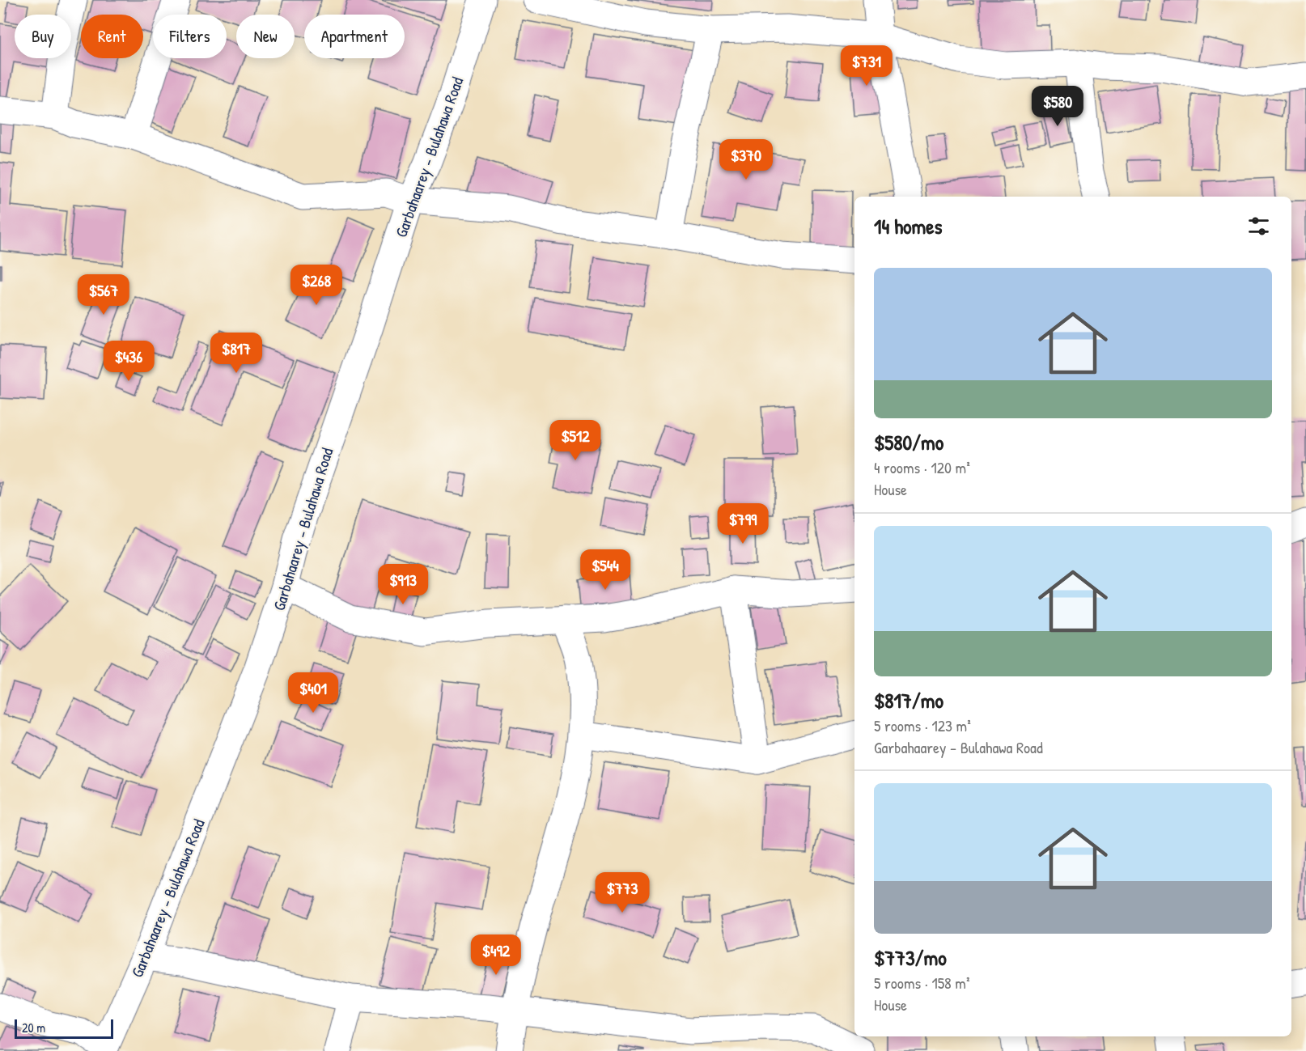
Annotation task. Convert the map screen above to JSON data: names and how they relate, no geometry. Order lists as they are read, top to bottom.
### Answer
{
  "streets": {
    "street": ["Garbahaarey - Bulahawa Road"]
  },
  "scale_bar": "20 m",
  "page": {
    "chip": [
      "Buy",
      "Rent",
      "Filters",
      "New",
      "Apartment"
    ],
    "price": [
      "$731",
      "$580",
      "$370",
      "$268",
      "$567",
      "$817",
      "$436",
      "$512",
      "$799",
      "$544",
      "$913",
      "$401",
      "$773",
      "$492"
    ],
    "heading": "14 homes",
    "list": [
      {
        "name": "$580/mo",
        "note": "4 rooms · 120 m² · House"
      },
      {
        "name": "$817/mo",
        "note": "5 rooms · 123 m² · Garbahaarey - Bulahawa Road"
      },
      {
        "name": "$773/mo",
        "note": "5 rooms · 158 m² · House"
      }
    ],
    "scale": "20 m"
  }
}
